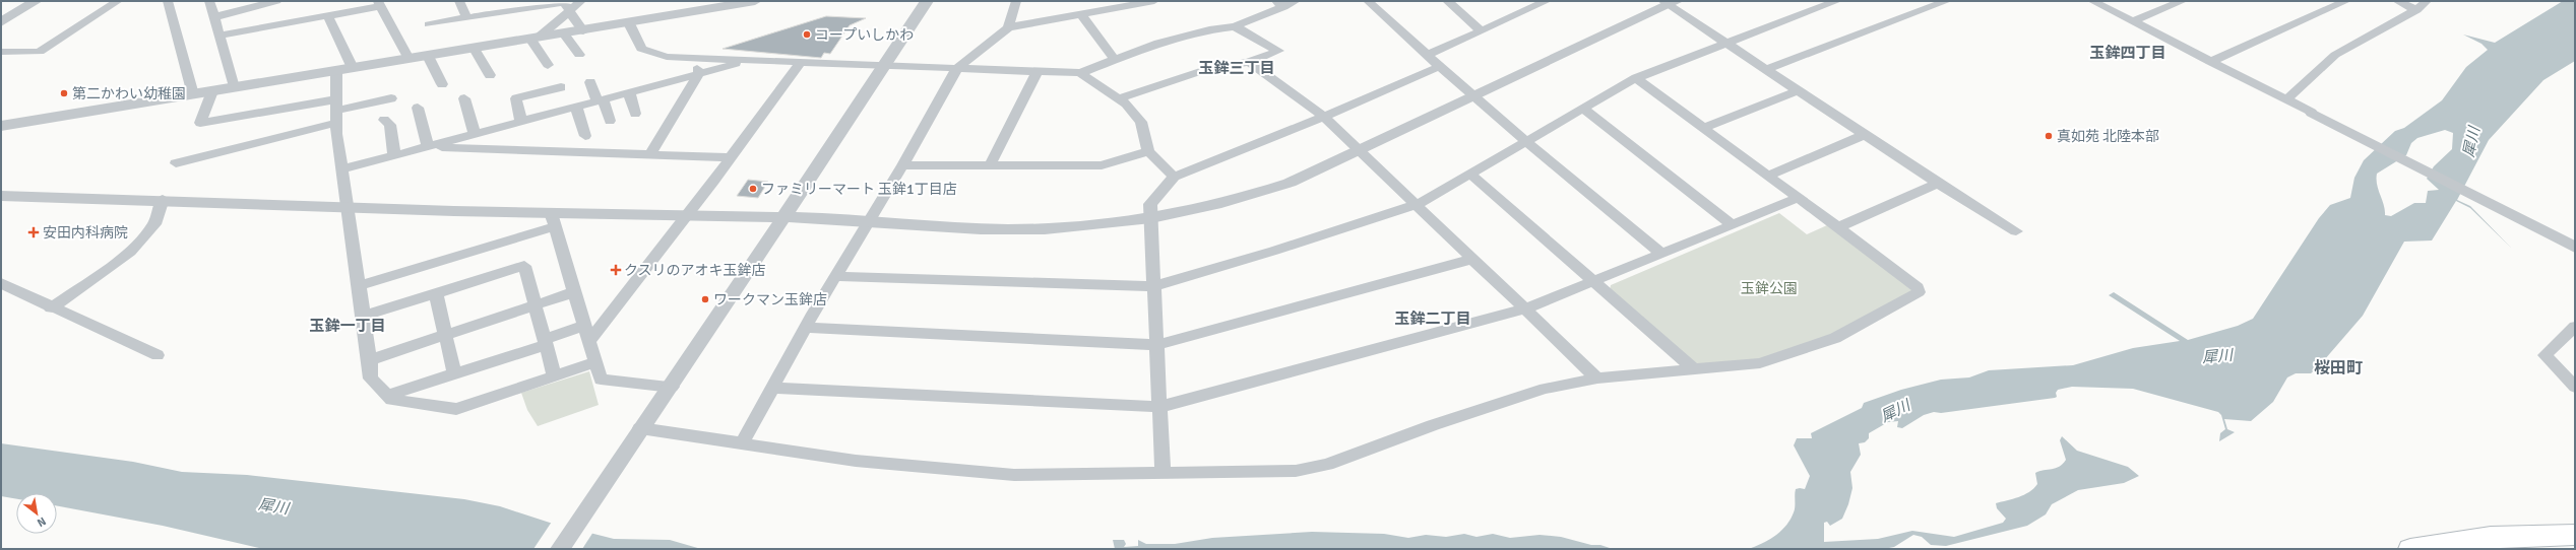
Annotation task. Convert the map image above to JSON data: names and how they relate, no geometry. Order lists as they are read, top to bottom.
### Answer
{
  "districts": [
    "玉鉾四丁目",
    "玉鉾三丁目",
    "玉鉾二丁目",
    "玉鉾一丁目",
    "桜田町"
  ],
  "water": ["犀川"],
  "parks": ["玉鉾公園"],
  "places": {
    "other": [
      "コープいしかわ",
      "第二かわい幼稚園",
      "真如苑 北陸本部",
      "ファミリーマート 玉鉾1丁目店",
      "ワークマン玉鉾店"
    ],
    "health": ["安田内科病院", "クスリのアオキ玉鉾店"]
  },
  "north": "bottom right"
}
